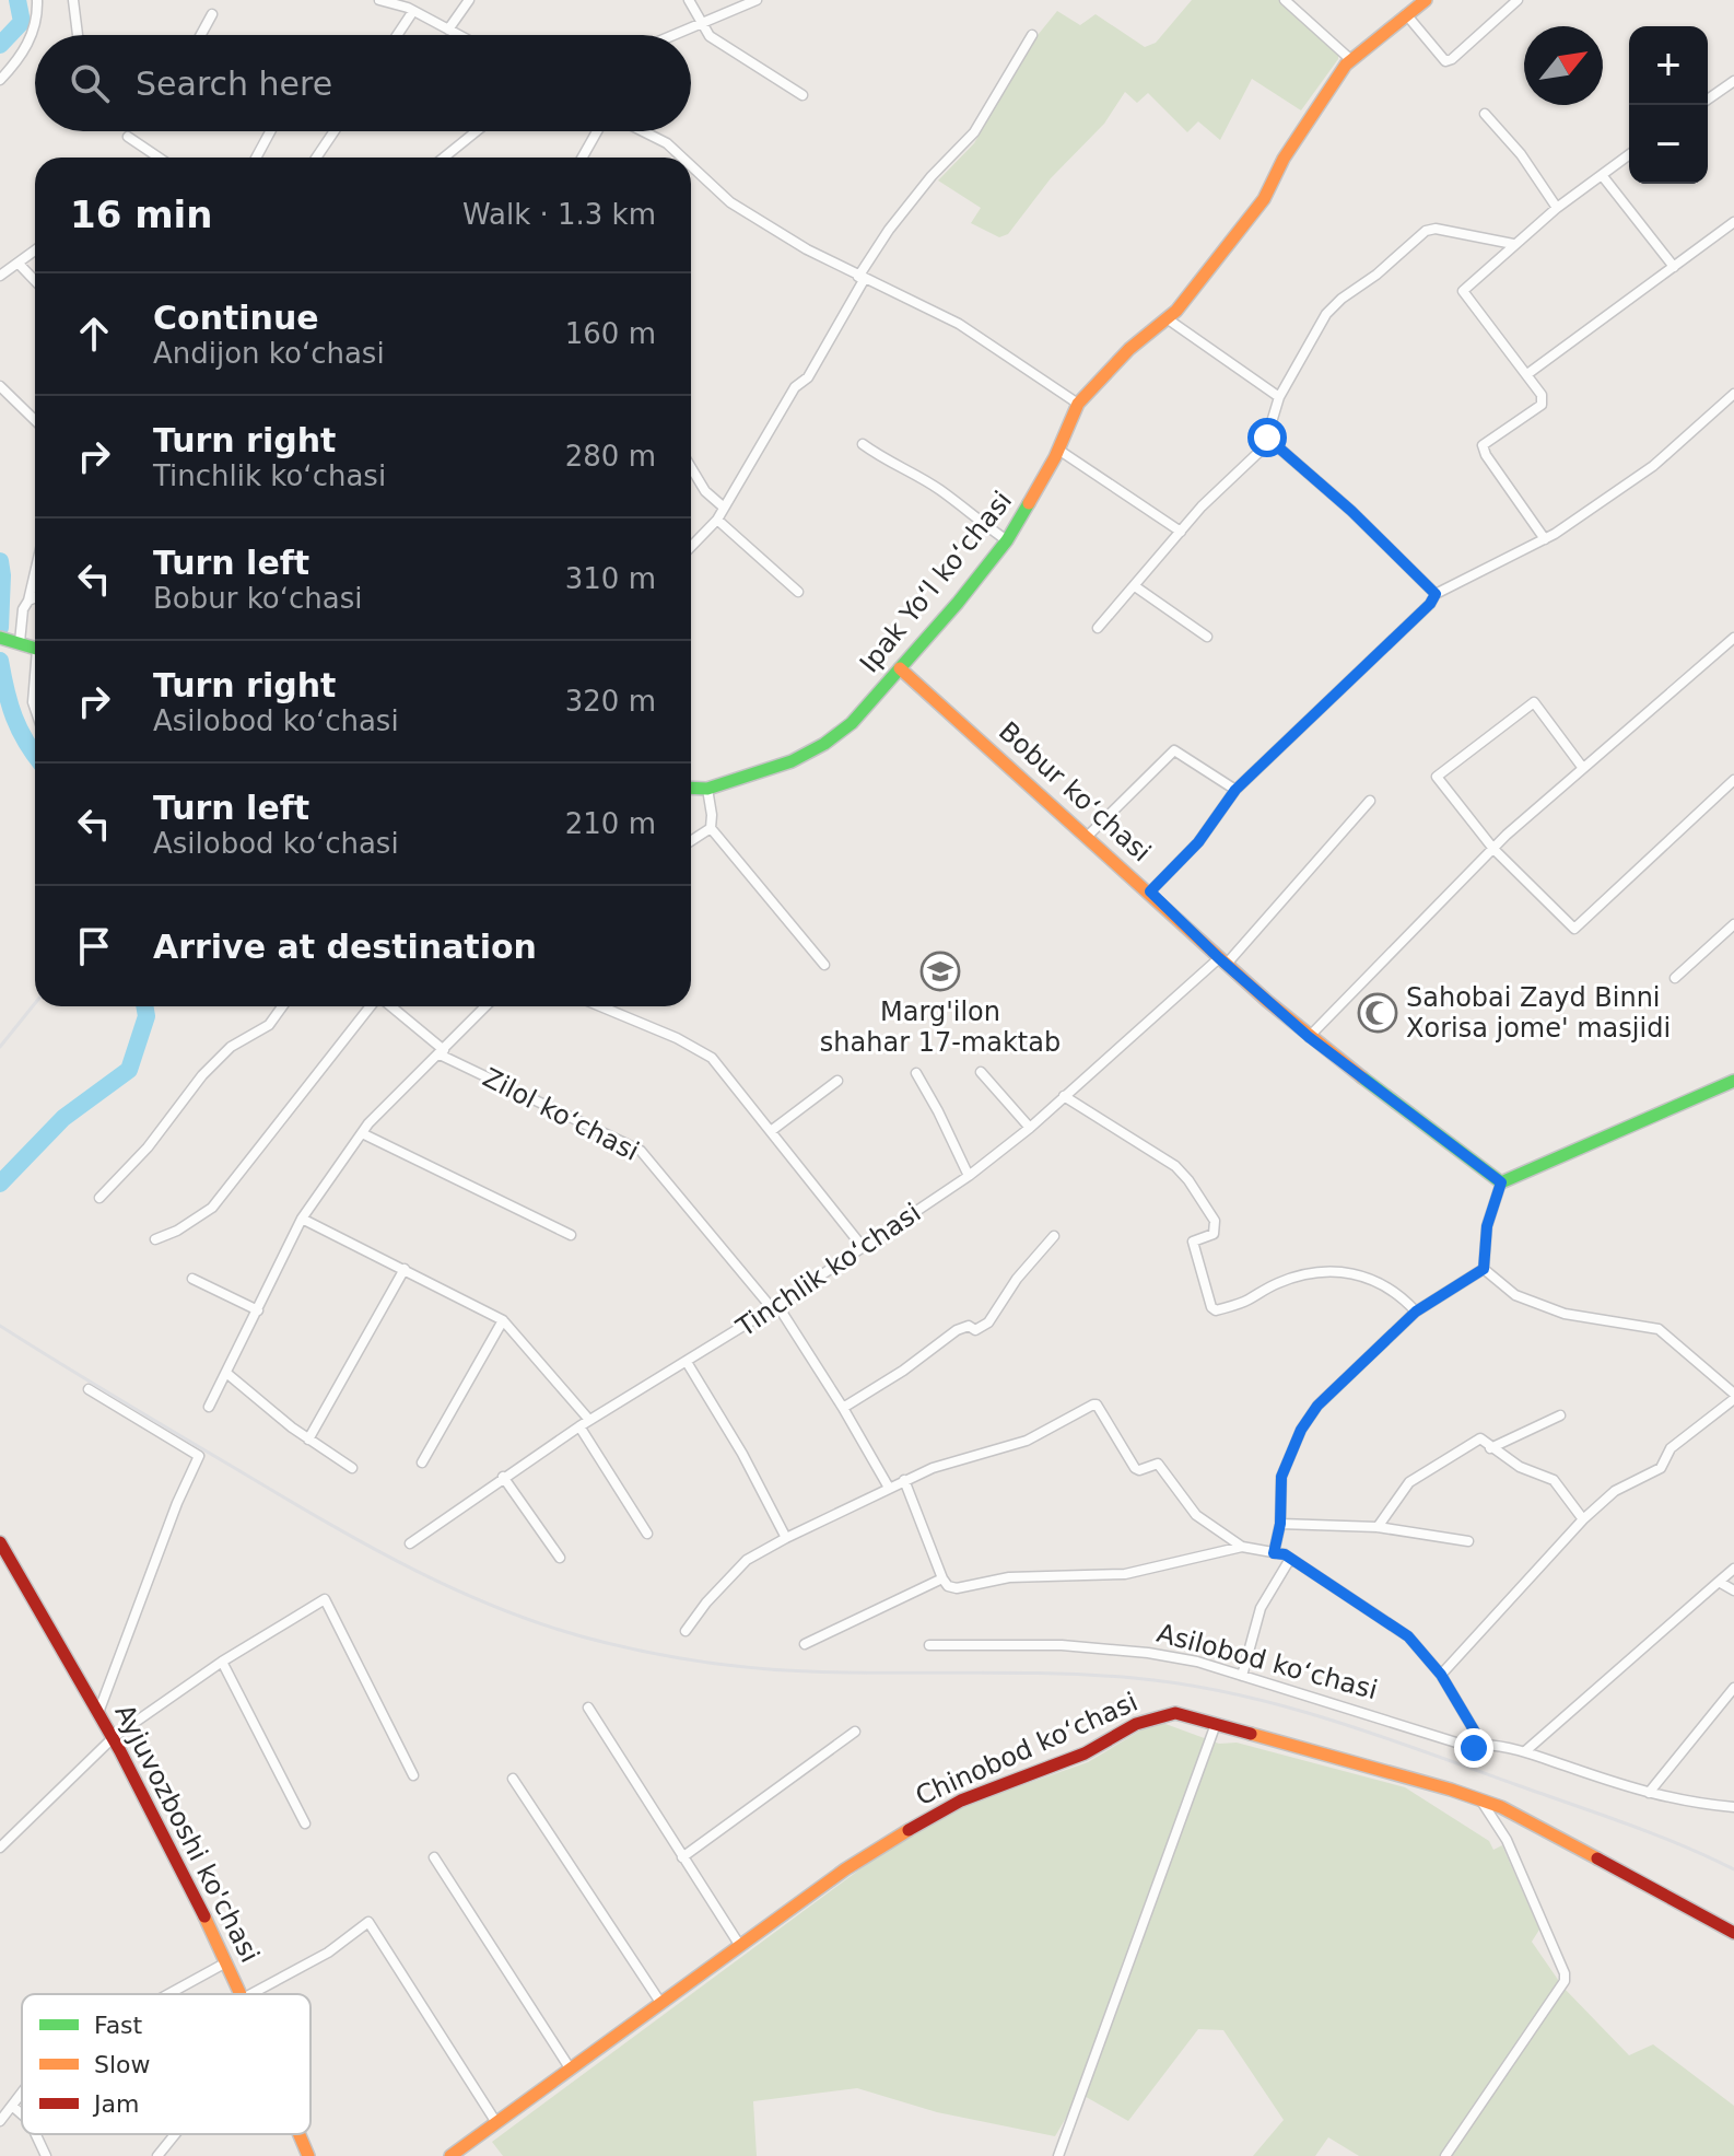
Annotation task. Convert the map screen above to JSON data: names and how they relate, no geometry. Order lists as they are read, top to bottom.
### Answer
{
  "streets": {
    "street": [
      "Ipak Yoʻl koʻchasi",
      "Bobur koʻchasi",
      "Zilol ko‘chasi",
      "Tinchlik koʻchasi",
      "Asilobod koʻchasi",
      "Chinobod koʻchasi",
      "Ayjuvozboshi ko'chasi"
    ]
  },
  "crossings": [
    ["Ipak Yoʻl koʻchasi", "Bobur koʻchasi"],
    ["Bobur koʻchasi", "Tinchlik koʻchasi"],
    ["Zilol ko‘chasi", "Tinchlik koʻchasi"]
  ],
  "places": {
    "school or university": ["Marg'ilon shahar 17-maktab"],
    "mosque": ["Sahobai Zayd Binni Xorisa jome' masjidi"]
  },
  "legend": ["Fast", "Slow", "Jam"],
  "north": "top right",
  "page": {
    "map_buttons": ["+", "−"],
    "search": "Search here",
    "heading": ["16 min", "Walk · 1.3 km"],
    "list": [
      ["Continue", "Andijon koʻchasi", "160 m"],
      ["Turn right", "Tinchlik koʻchasi", "280 m"],
      ["Turn left", "Bobur koʻchasi", "310 m"],
      ["Turn right", "Asilobod koʻchasi", "320 m"],
      ["Turn left", "Asilobod koʻchasi", "210 m"],
      "Arrive at destination"
    ]
  }
}
